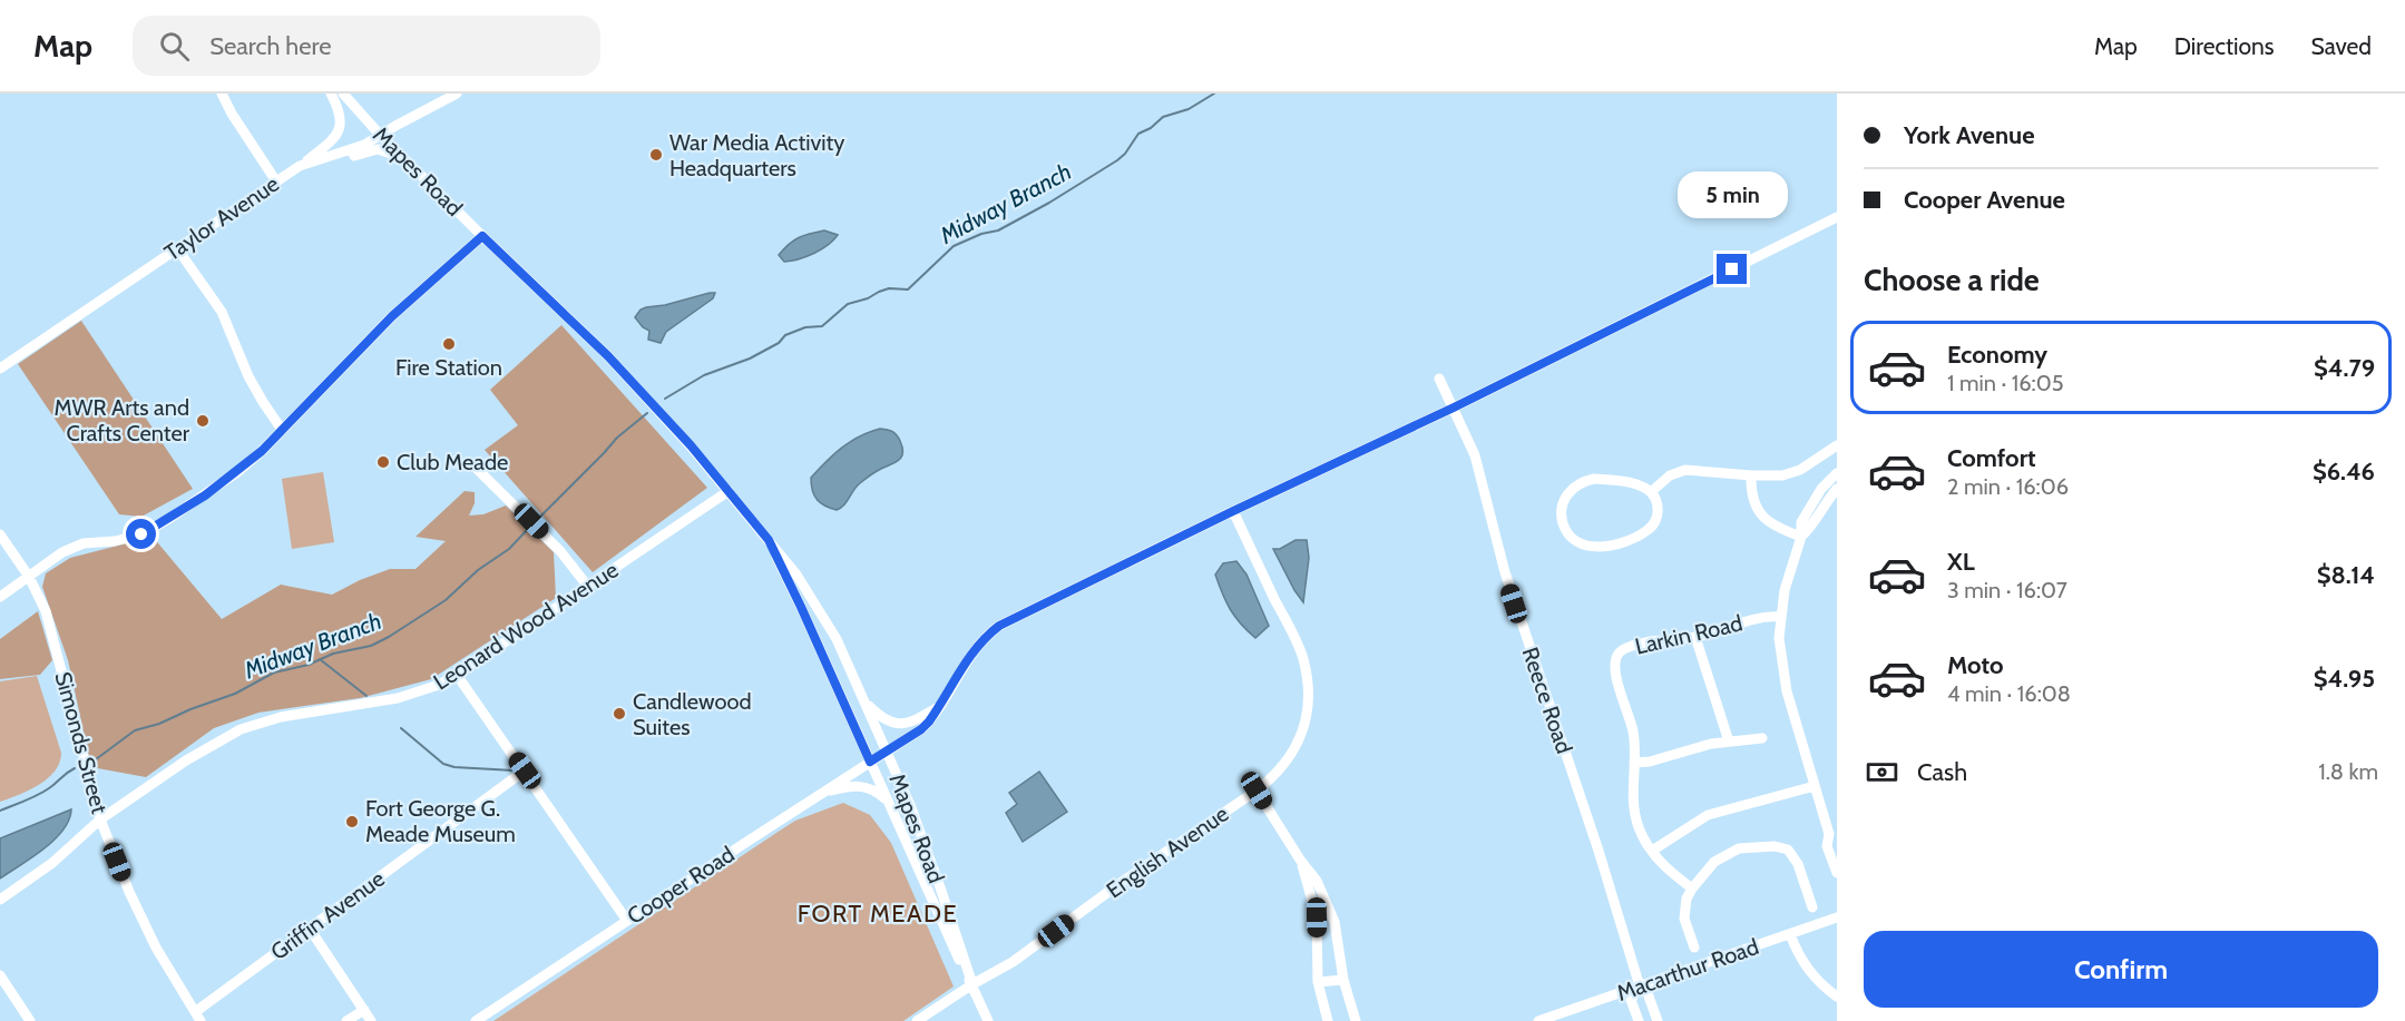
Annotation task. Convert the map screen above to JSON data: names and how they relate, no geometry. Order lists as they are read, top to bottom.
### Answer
{
  "streets": {
    "street": [
      "Mapes Road",
      "Taylor Avenue",
      "Leonard Wood Avenue",
      "Larkin Road",
      "Reece Road",
      "Simonds Street",
      "English Avenue",
      "Cooper Road",
      "Griffin Avenue",
      "Macarthur Road"
    ]
  },
  "crossings": [
    ["Mapes Road", "Taylor Avenue"],
    ["Mapes Road", "Leonard Wood Avenue"],
    ["Mapes Road", "English Avenue"],
    ["Mapes Road", "Cooper Road"],
    ["Leonard Wood Avenue", "Simonds Street"],
    ["Reece Road", "Cooper Road"],
    ["Reece Road", "Macarthur Road"],
    ["Simonds Street", "Griffin Avenue"],
    ["English Avenue", "Cooper Road"]
  ],
  "districts": ["FORT MEADE"],
  "water": ["Midway Branch"],
  "places": [
    "War Media Activity Headquarters",
    "Fire Station",
    "MWR Arts and Crafts Center",
    "Club Meade",
    "Candlewood Suites",
    "Fort George G. Meade Museum"
  ],
  "page": {
    "header": "Map",
    "search": "Search here",
    "nav": ["Map", "Directions", "Saved"],
    "banner": ["York Avenue", "Cooper Avenue"],
    "bubble": "5 min",
    "heading": "Choose a ride",
    "list": [
      {
        "name": "Economy",
        "note": "1 min · 16:05",
        "value": "$4.79"
      },
      {
        "name": "Comfort",
        "note": "2 min · 16:06",
        "value": "$6.46"
      },
      {
        "name": "XL",
        "note": "3 min · 16:07",
        "value": "$8.14"
      },
      {
        "name": "Moto",
        "note": "4 min · 16:08",
        "value": "$4.95"
      }
    ],
    "pay": ["Cash", "1.8 km"],
    "buttons": "Confirm"
  }
}
